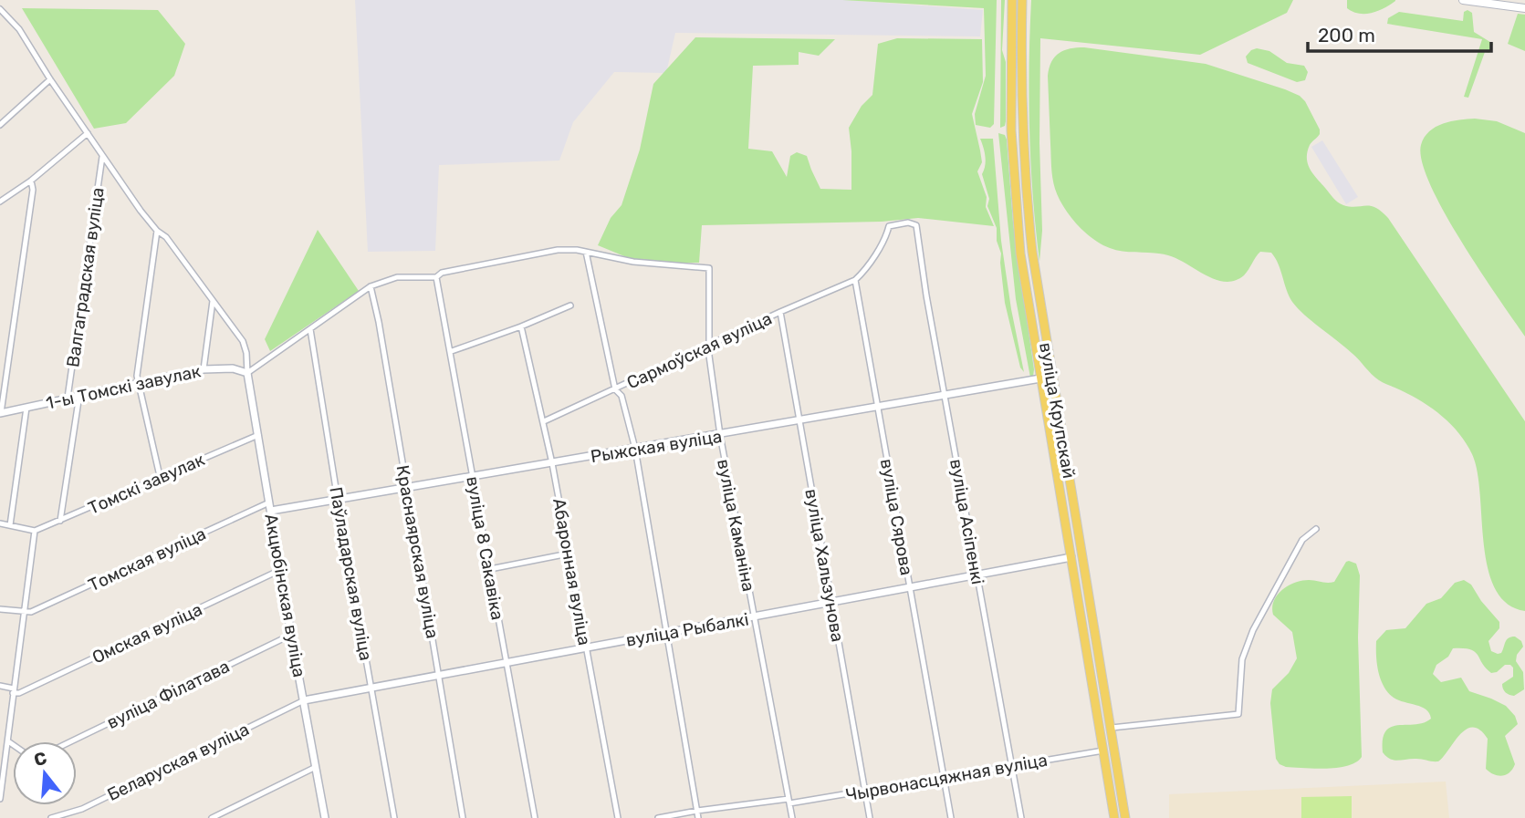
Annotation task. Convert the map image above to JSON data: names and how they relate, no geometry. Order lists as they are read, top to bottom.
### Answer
{
  "streets": {
    "main road": ["вуліца Крупскай"],
    "street": [
      "Валгаградская вуліца",
      "Сармоўская вуліца",
      "1-ы Томскі завулак",
      "Рыжская вуліца",
      "Томскі завулак",
      "вуліца Сярова",
      "вуліца Асіпенкі",
      "вуліца Каманіна",
      "вуліца 8 Сакавіка",
      "Краснаярская вуліца",
      "Томская вуліца",
      "вуліца Хальзунова",
      "Абаронная вуліца",
      "Паўладарская вуліца",
      "Акцюбінская вуліца",
      "вуліца Рыбалкі",
      "Омская вуліца",
      "вуліца Філатава",
      "Беларуская вуліца",
      "Чырвонасцяжная вуліца"
    ]
  },
  "crossings": [
    ["Валгаградская вуліца", "1-ы Томскі завулак"],
    ["Сармоўская вуліца", "вуліца Сярова"],
    ["Сармоўская вуліца", "вуліца Асіпенкі"],
    ["Сармоўская вуліца", "вуліца Каманіна"],
    ["Сармоўская вуліца", "вуліца Хальзунова"],
    ["Сармоўская вуліца", "Абаронная вуліца"],
    ["1-ы Томскі завулак", "Акцюбінская вуліца"],
    ["вуліца Крупскай", "Рыжская вуліца"],
    ["вуліца Крупскай", "вуліца Рыбалкі"],
    ["вуліца Крупскай", "Чырвонасцяжная вуліца"],
    ["Рыжская вуліца", "вуліца Сярова"],
    ["Рыжская вуліца", "вуліца Асіпенкі"],
    ["Рыжская вуліца", "вуліца Каманіна"],
    ["Рыжская вуліца", "вуліца 8 Сакавіка"],
    ["Рыжская вуліца", "Краснаярская вуліца"],
    ["Рыжская вуліца", "Томская вуліца"],
    ["Рыжская вуліца", "вуліца Хальзунова"],
    ["Рыжская вуліца", "Абаронная вуліца"],
    ["Рыжская вуліца", "Паўладарская вуліца"],
    ["Рыжская вуліца", "Акцюбінская вуліца"],
    ["Томскі завулак", "Акцюбінская вуліца"],
    ["вуліца Сярова", "вуліца Асіпенкі"],
    ["вуліца Сярова", "вуліца Рыбалкі"],
    ["вуліца Сярова", "Чырвонасцяжная вуліца"],
    ["вуліца Асіпенкі", "вуліца Рыбалкі"],
    ["вуліца Асіпенкі", "Чырвонасцяжная вуліца"],
    ["вуліца Каманіна", "вуліца Рыбалкі"],
    ["вуліца Каманіна", "Чырвонасцяжная вуліца"],
    ["вуліца 8 Сакавіка", "вуліца Рыбалкі"],
    ["Краснаярская вуліца", "вуліца Рыбалкі"],
    ["Томская вуліца", "Акцюбінская вуліца"],
    ["вуліца Хальзунова", "вуліца Рыбалкі"],
    ["вуліца Хальзунова", "Чырвонасцяжная вуліца"],
    ["Абаронная вуліца", "вуліца Рыбалкі"],
    ["Паўладарская вуліца", "вуліца Рыбалкі"],
    ["Акцюбінская вуліца", "вуліца Рыбалкі"],
    ["Акцюбінская вуліца", "Омская вуліца"],
    ["Акцюбінская вуліца", "вуліца Філатава"],
    ["Акцюбінская вуліца", "Беларуская вуліца"],
    ["вуліца Рыбалкі", "Беларуская вуліца"]
  ],
  "scale_bar": "200 m",
  "north": "top"
}
